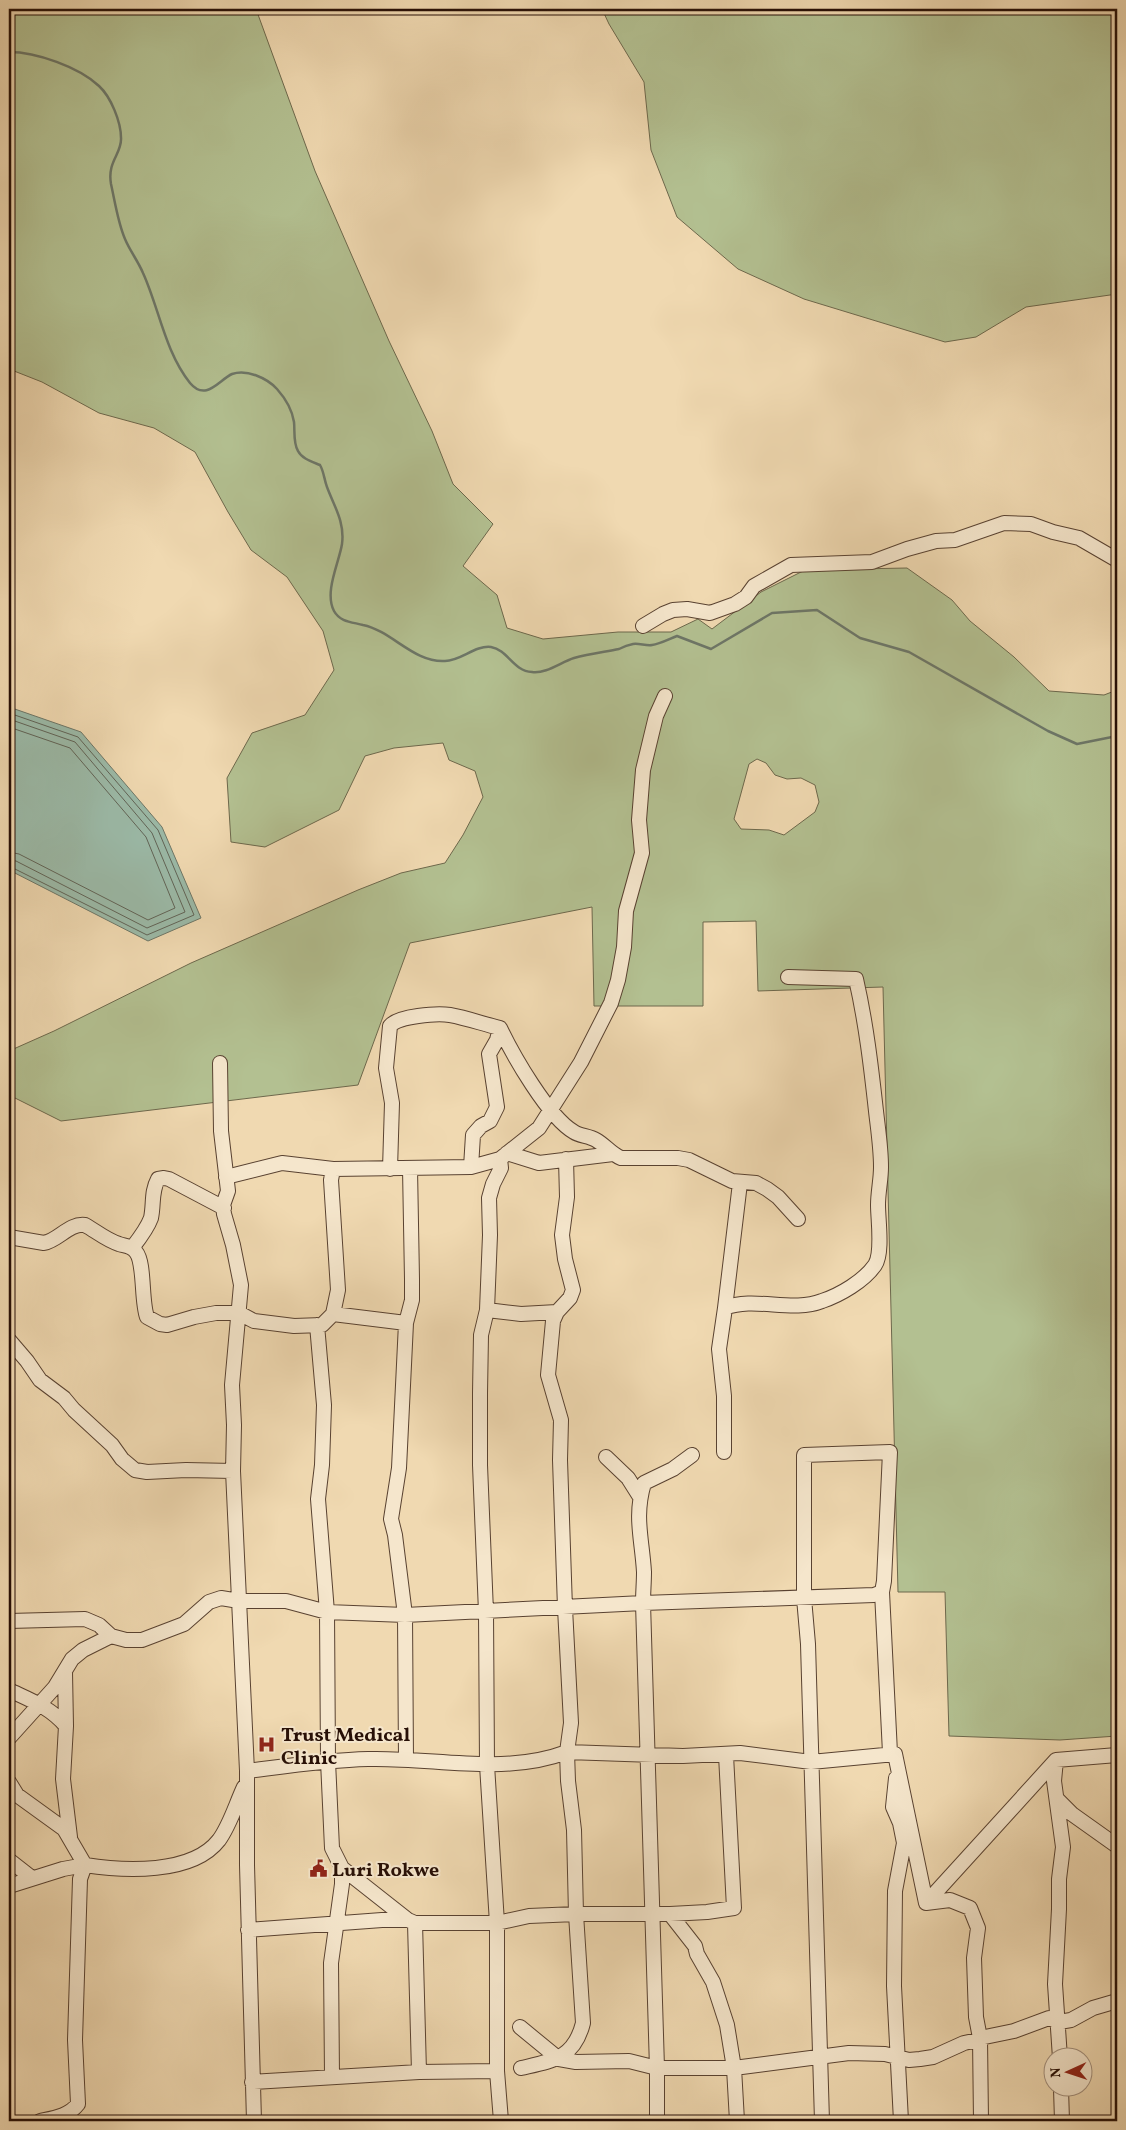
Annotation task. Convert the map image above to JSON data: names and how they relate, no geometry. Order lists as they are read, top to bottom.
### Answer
{
  "places": {
    "hospital": ["Trust Medical Clinic"],
    "public building": ["Luri Rokwe"]
  },
  "north": "left"
}
